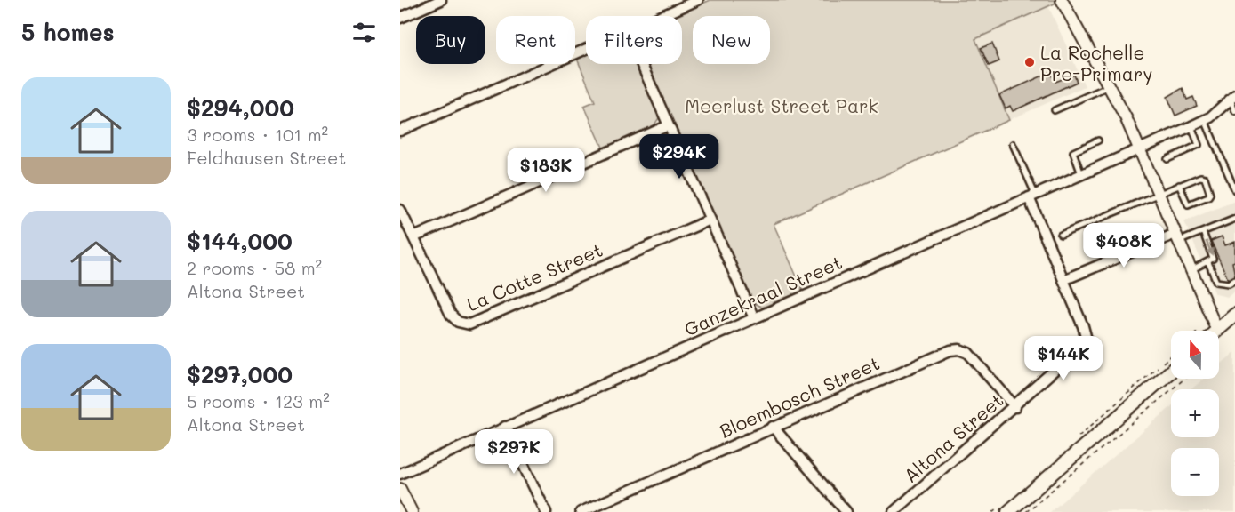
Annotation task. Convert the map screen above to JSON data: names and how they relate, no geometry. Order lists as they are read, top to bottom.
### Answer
{
  "streets": {
    "street": [
      "La Cotte Street",
      "Ganzekraal Street",
      "Bloembosch Street",
      "Altona Street"
    ]
  },
  "crossings": [
    ["Ganzekraal Street", "Altona Street"],
    ["Bloembosch Street", "Altona Street"]
  ],
  "parks": ["Meerlust Street Park"],
  "places": ["La Rochelle Pre-Primary"],
  "north": "top",
  "page": {
    "heading": "5 homes",
    "chip": [
      "Buy",
      "Rent",
      "Filters",
      "New"
    ],
    "list": [
      {
        "name": "$294,000",
        "note": "3 rooms · 101 m² · Feldhausen Street"
      },
      {
        "name": "$144,000",
        "note": "2 rooms · 58 m² · Altona Street"
      },
      {
        "name": "$297,000",
        "note": "5 rooms · 123 m² · Altona Street"
      }
    ],
    "price": [
      "$294K",
      "$183K",
      "$408K",
      "$144K",
      "$297K"
    ],
    "map_buttons": ["+", "−"]
  }
}
